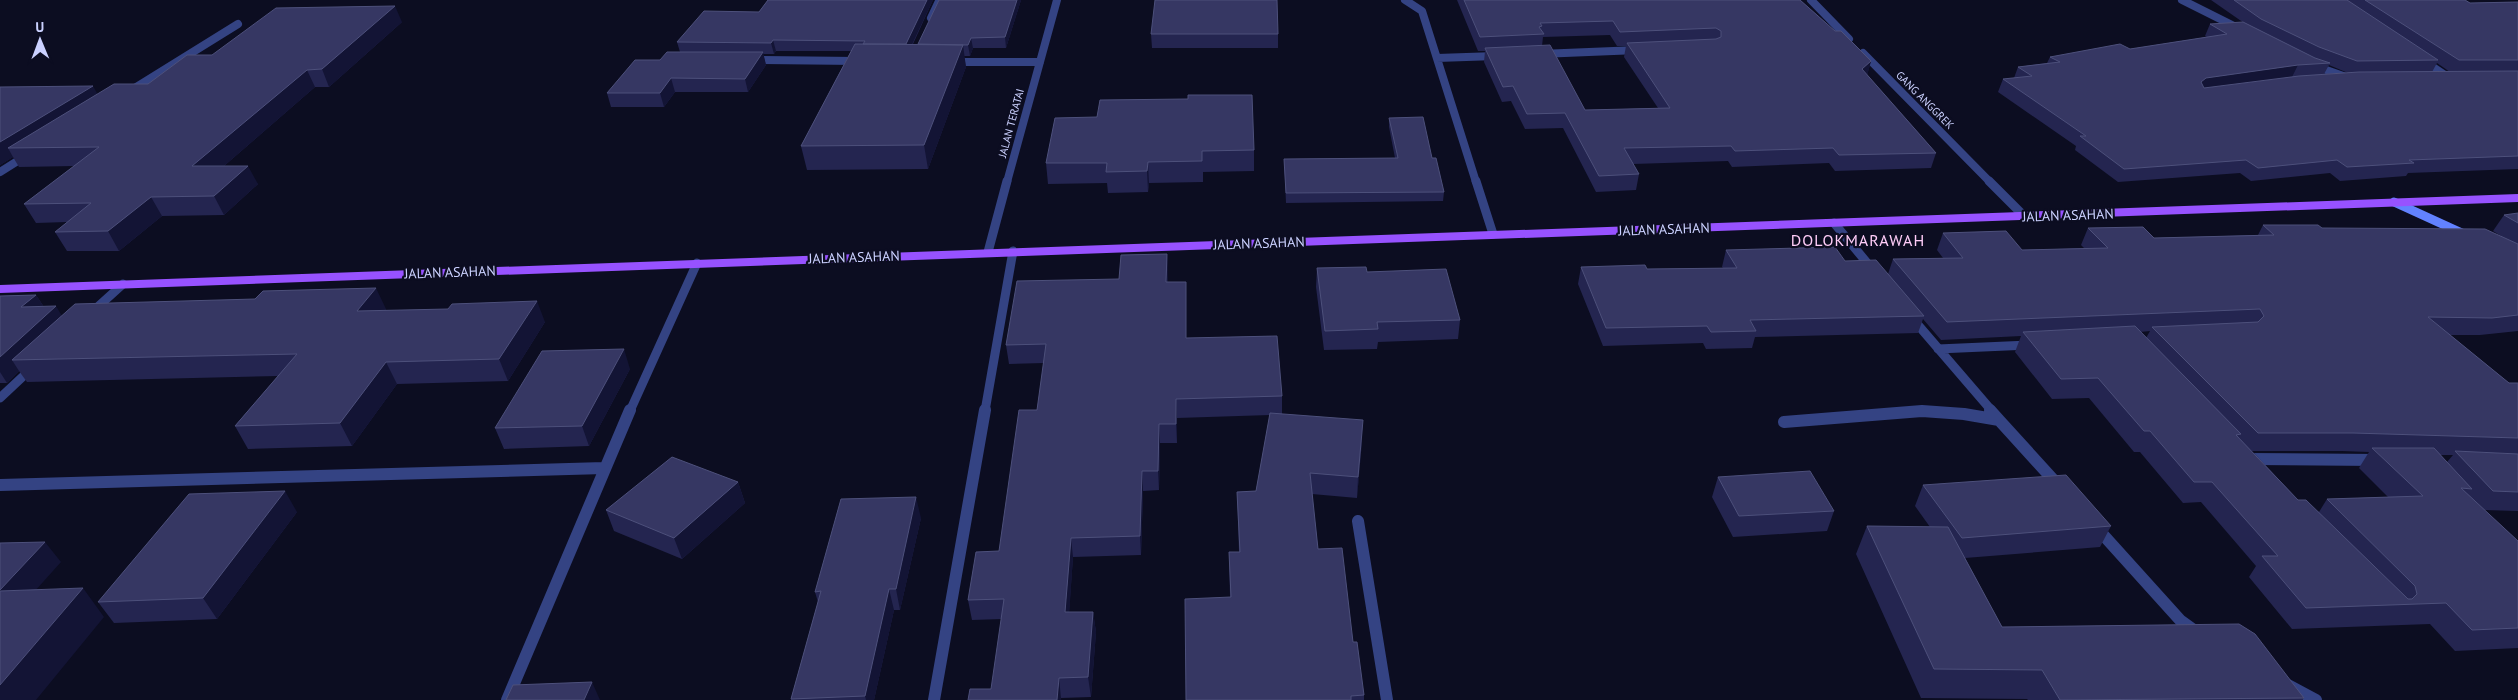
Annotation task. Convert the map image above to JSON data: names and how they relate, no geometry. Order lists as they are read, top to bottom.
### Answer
{
  "streets": {
    "main road": ["JALAN ASAHAN"],
    "street": ["GANG ANGGREK", "JALAN TERATAI"]
  },
  "crossings": [
    ["GANG ANGGREK", "JALAN ASAHAN"],
    ["JALAN TERATAI", "JALAN ASAHAN"]
  ],
  "districts": ["DOLOKMARAWAH"],
  "north": "top"
}
